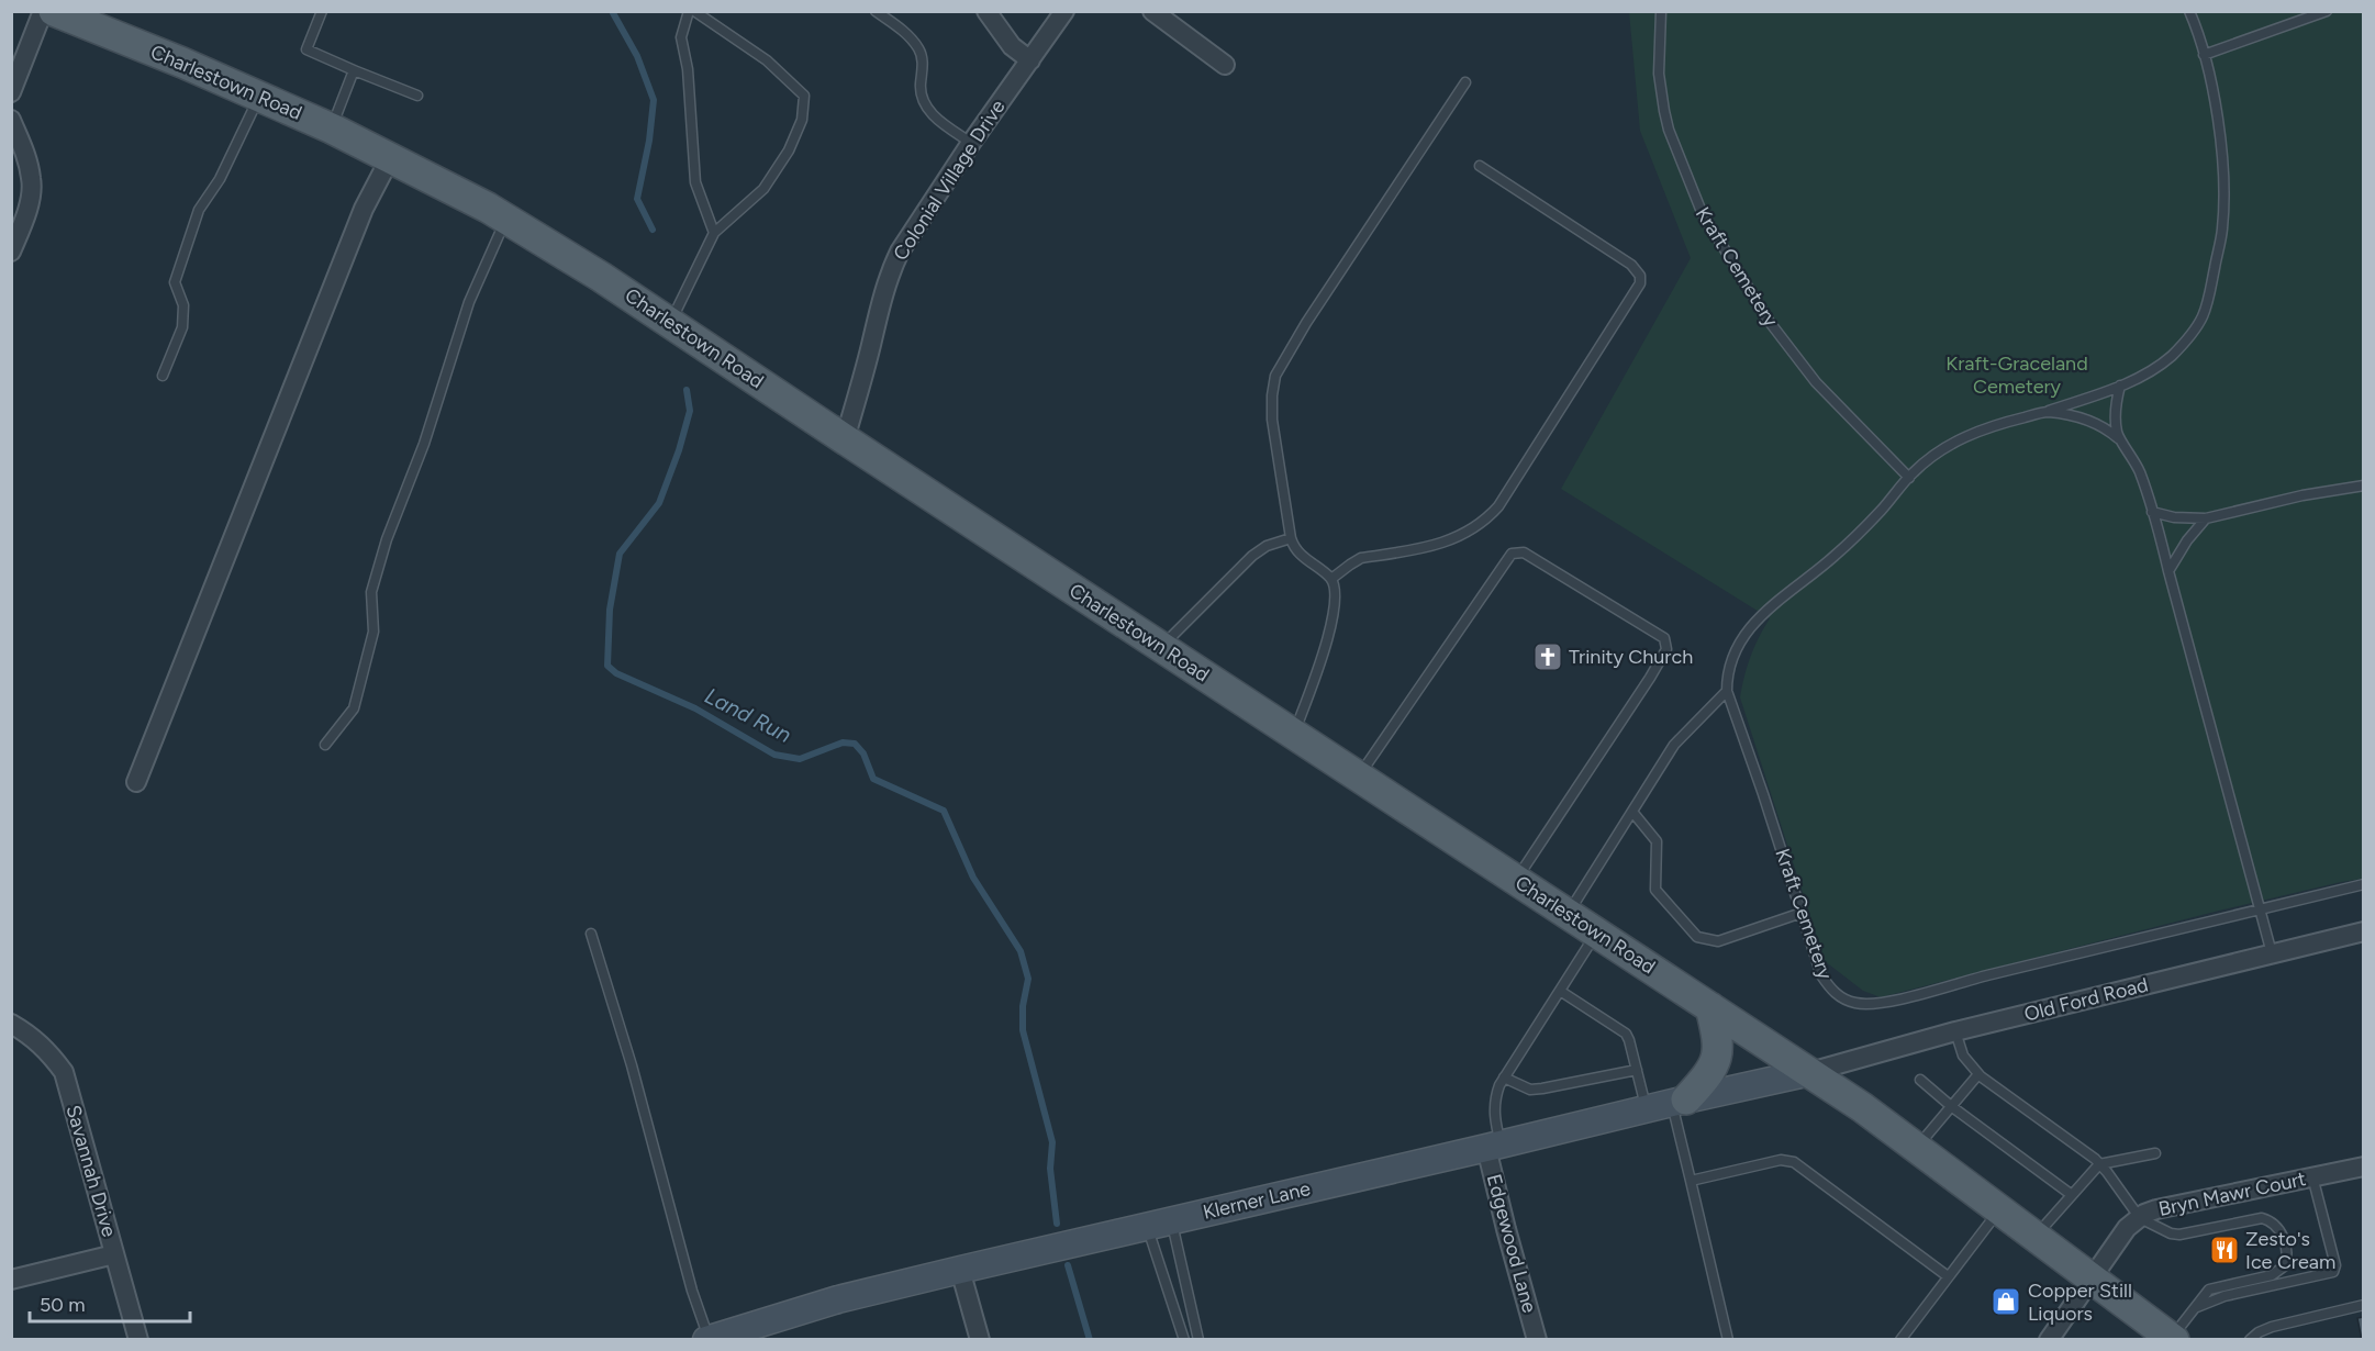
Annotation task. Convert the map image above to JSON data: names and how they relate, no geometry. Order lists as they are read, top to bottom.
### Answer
{
  "streets": {
    "main road": ["Charlestown Road"],
    "street": [
      "Colonial Village Drive",
      "Old Ford Road",
      "Savannah Drive",
      "Bryn Mawr Court",
      "Klerner Lane",
      "Edgewood Lane"
    ],
    "lane": ["Kraft Cemetery"]
  },
  "crossings": [
    ["Charlestown Road", "Colonial Village Drive"],
    ["Charlestown Road", "Old Ford Road"],
    ["Charlestown Road", "Bryn Mawr Court"],
    ["Charlestown Road", "Klerner Lane"],
    ["Kraft Cemetery", "Old Ford Road"],
    ["Old Ford Road", "Klerner Lane"],
    ["Klerner Lane", "Edgewood Lane"]
  ],
  "water": ["Land Run"],
  "parks": ["Kraft-Graceland Cemetery"],
  "places": {
    "church": ["Trinity Church"],
    "restaurant": ["Zesto's Ice Cream"],
    "shop": ["Copper Still Liquors"]
  },
  "scale_bar": "50 m"
}
